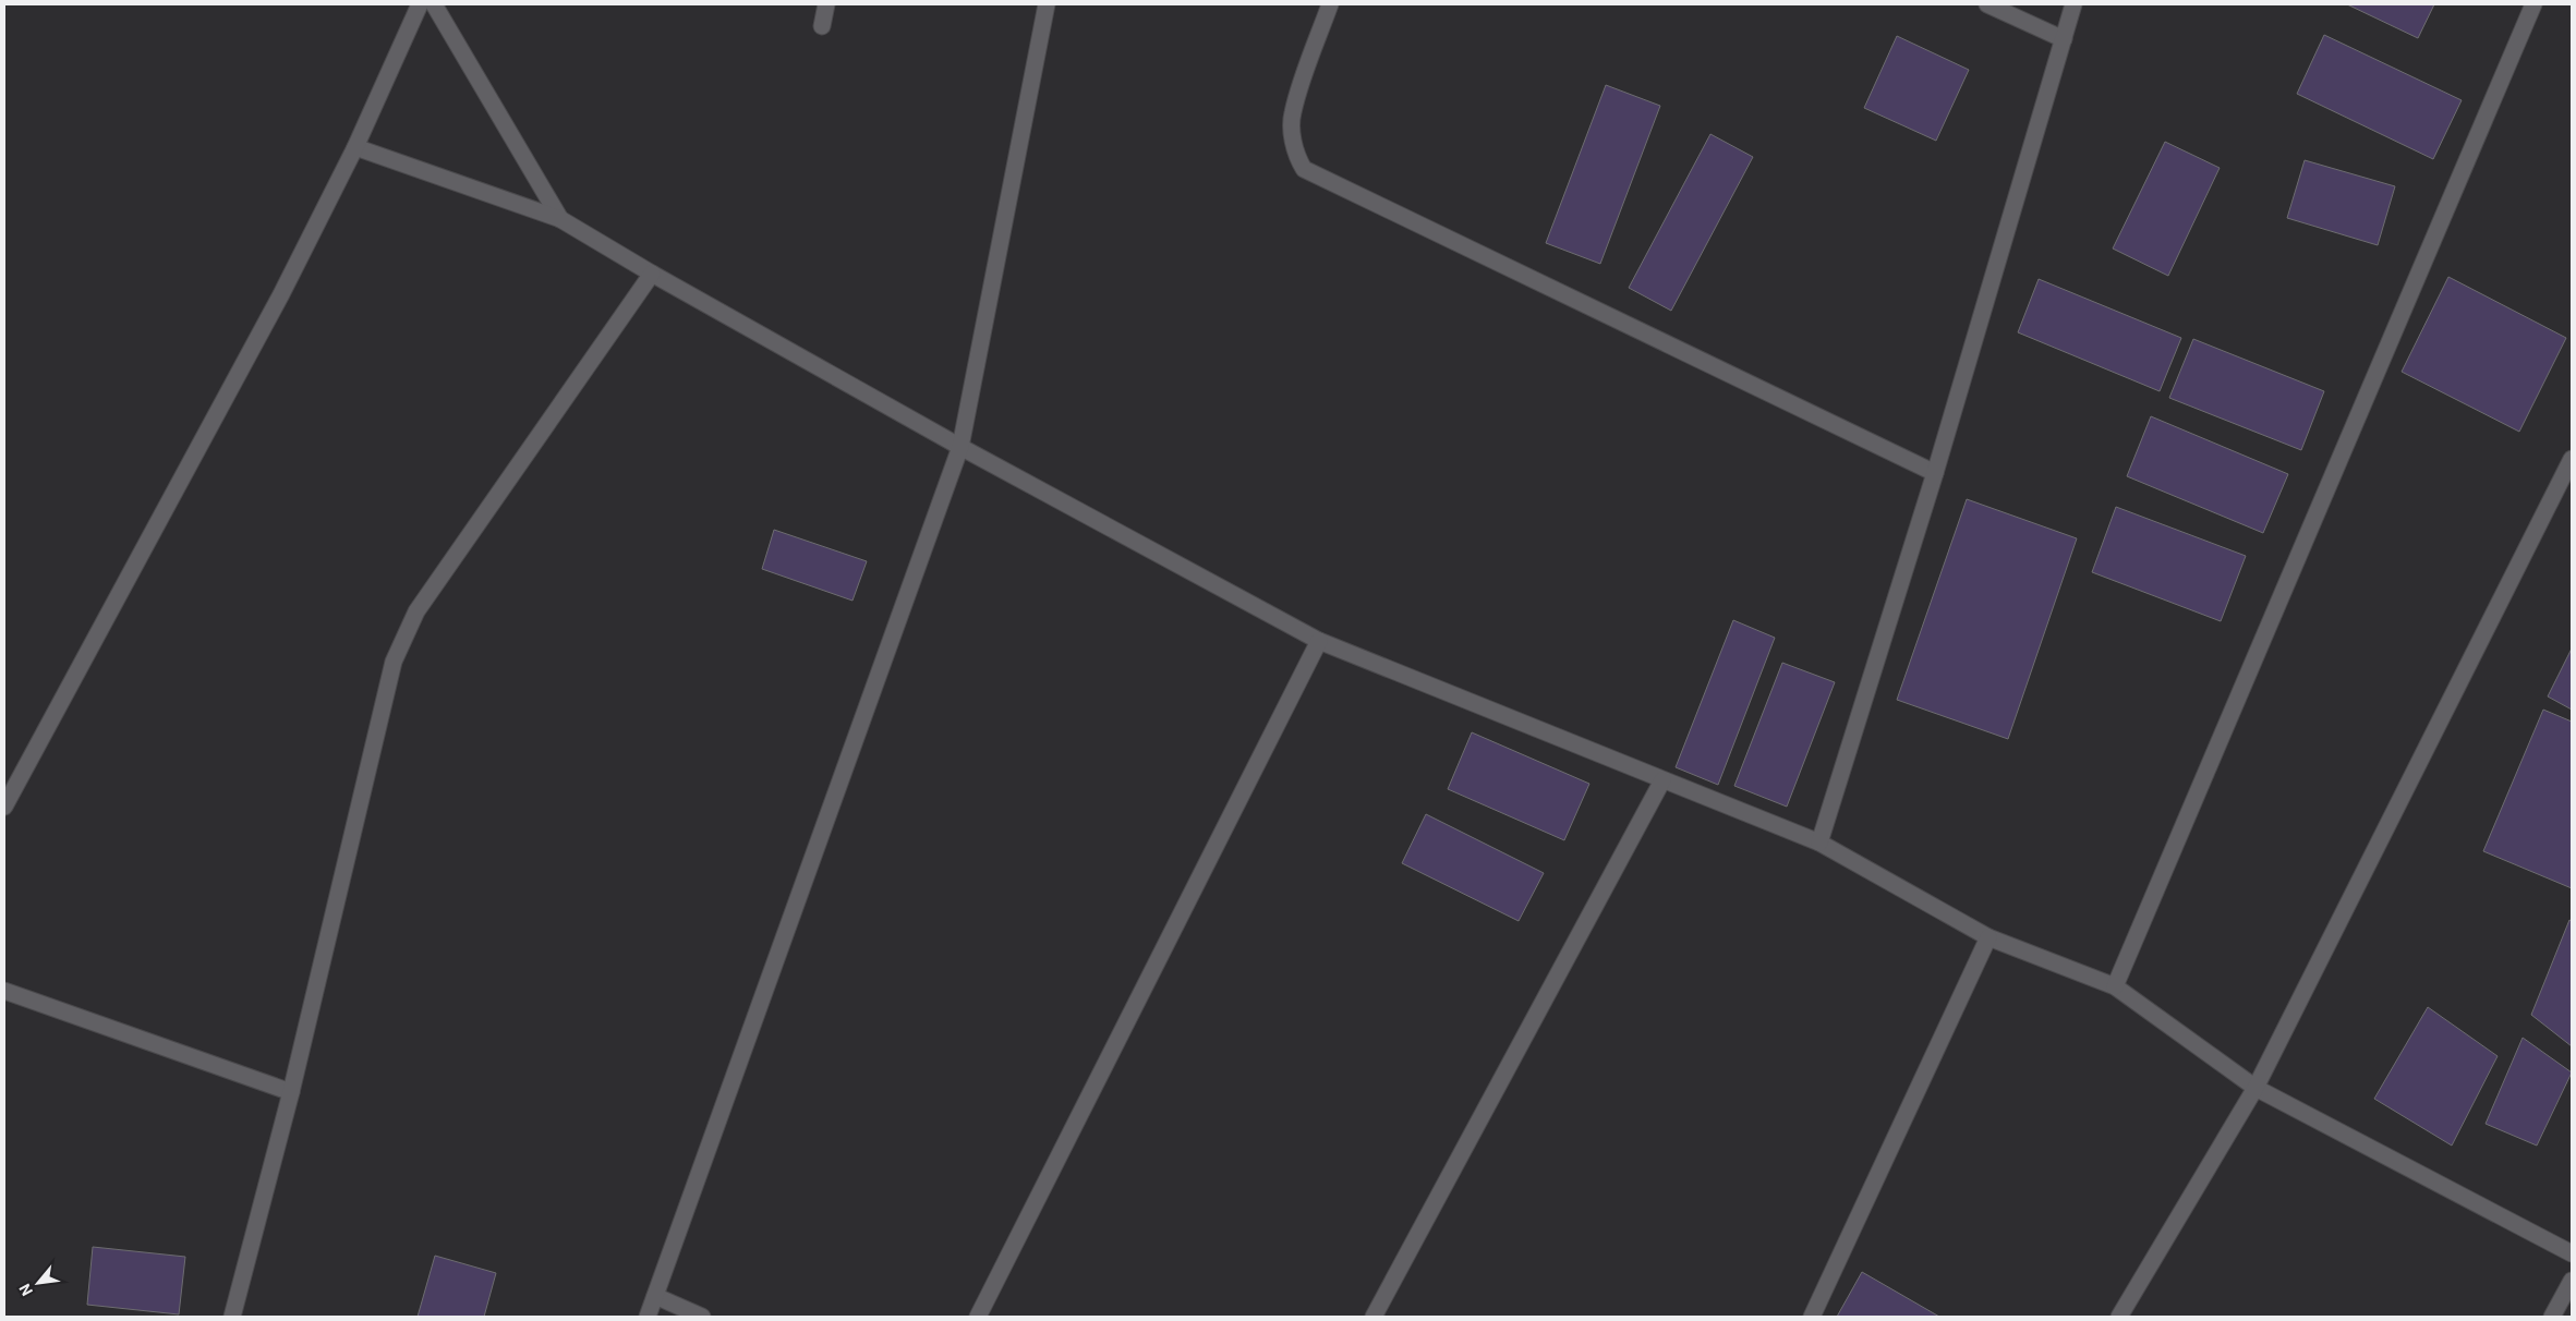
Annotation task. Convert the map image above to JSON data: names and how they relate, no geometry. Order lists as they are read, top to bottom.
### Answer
{
  "north": "bottom left"
}
